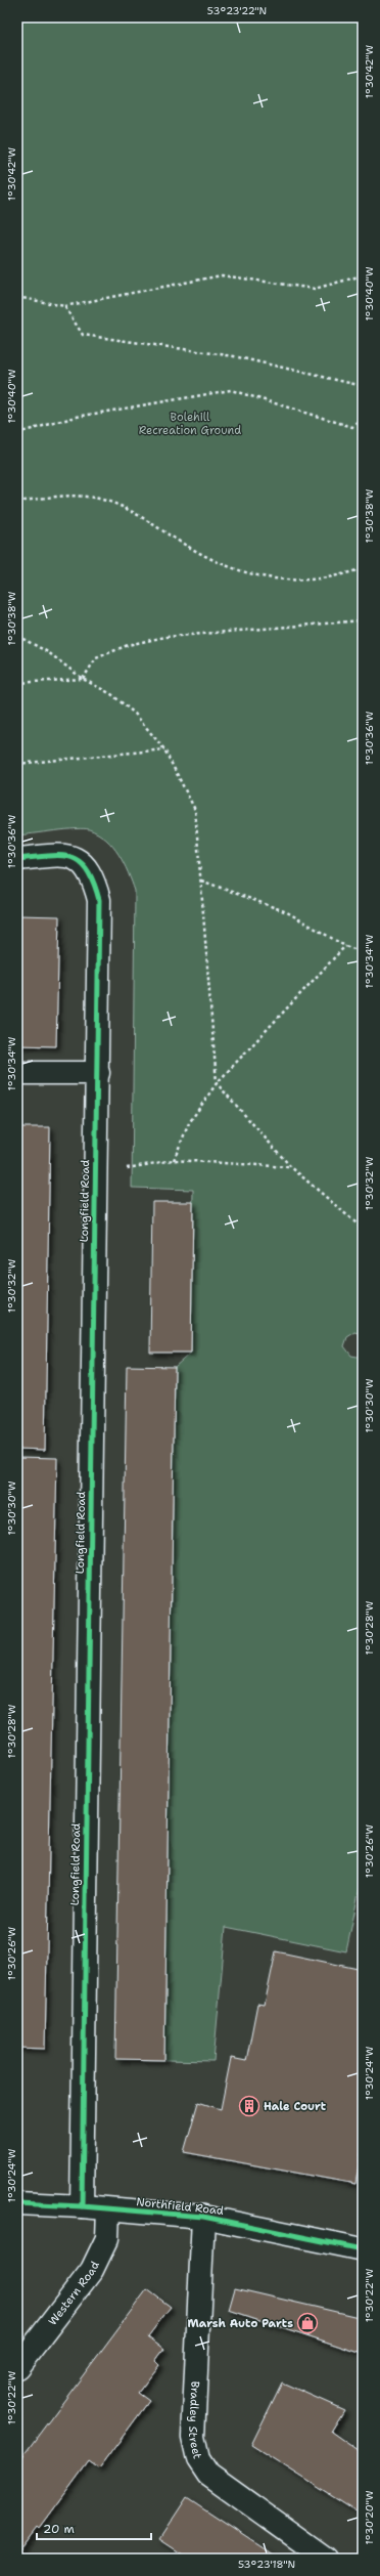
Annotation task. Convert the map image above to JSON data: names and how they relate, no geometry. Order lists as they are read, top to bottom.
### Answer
{
  "streets": {
    "street": [
      "Longfield Road",
      "Northfield Road",
      "Western Road",
      "Bradley Street"
    ]
  },
  "crossings": [
    ["Longfield Road", "Northfield Road"],
    ["Northfield Road", "Western Road"],
    ["Northfield Road", "Bradley Street"]
  ],
  "parks": ["Bolehill Recreation Ground"],
  "places": {
    "building": ["Hale Court"],
    "shop": ["Marsh Auto Parts"]
  },
  "scale_bar": "20 m",
  "coordinates": [
    "53°23'22\"N",
    "1°30'42\"W",
    "1°30'40\"W",
    "1°30'38\"W",
    "1°30'36\"W",
    "1°30'34\"W",
    "1°30'32\"W",
    "1°30'30\"W",
    "1°30'28\"W",
    "1°30'26\"W",
    "1°30'24\"W",
    "1°30'22\"W",
    "1°30'20\"W",
    "53°23'18\"N"
  ]
}
